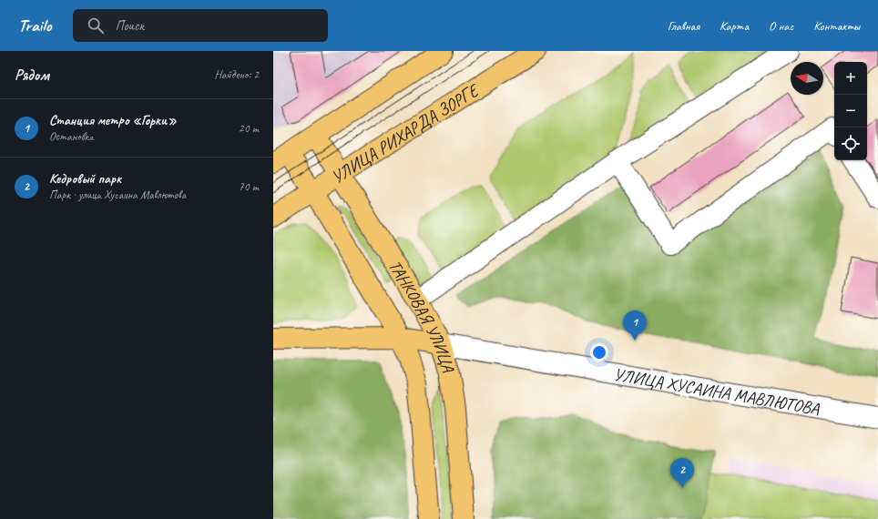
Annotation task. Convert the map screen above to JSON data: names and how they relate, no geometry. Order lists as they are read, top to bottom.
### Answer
{
  "streets": {
    "main road": ["УЛИЦА РИХАРДА ЗОРГЕ", "ТАНКОВАЯ УЛИЦА", "УЛИЦА ХУСАИНА МАВЛЮТОВА"]
  },
  "crossings": [
    ["УЛИЦА РИХАРДА ЗОРГЕ", "ТАНКОВАЯ УЛИЦА"],
    ["ТАНКОВАЯ УЛИЦА", "УЛИЦА ХУСАИНА МАВЛЮТОВА"]
  ],
  "north": "left",
  "page": {
    "header": "Trailo",
    "search": "Поиск",
    "nav": [
      "Главная",
      "Карта",
      "О нас",
      "Контакты"
    ],
    "heading": ["Рядом", "Найдено: 2"],
    "map_buttons": ["+", "−"],
    "list": [
      {
        "mark": "1",
        "name": "Станция метро «Горки»",
        "note": "Остановка",
        "value": "20 m"
      },
      {
        "mark": "2",
        "name": "Кедровый парк",
        "note": "Парк · улица Хусаина Мавлютова",
        "value": "70 m"
      }
    ],
    "pins": ["1", "2"]
  }
}
